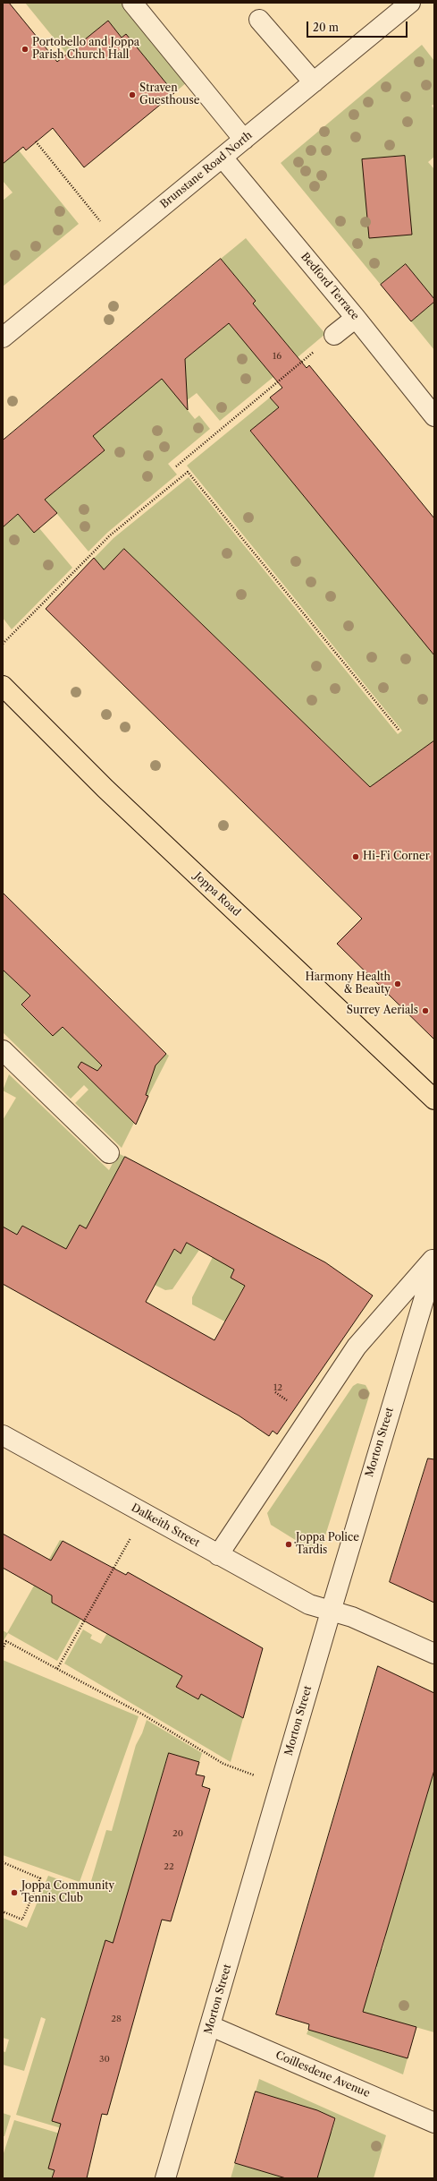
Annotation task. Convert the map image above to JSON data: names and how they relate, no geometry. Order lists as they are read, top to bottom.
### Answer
{
  "streets": {
    "main road": ["Joppa Road"],
    "street": [
      "Brunstane Road North",
      "Bedford Terrace",
      "Morton Street",
      "Dalkeith Street",
      "Coillesdene Avenue"
    ]
  },
  "crossings": [
    ["Brunstane Road North", "Bedford Terrace"],
    ["Morton Street", "Dalkeith Street"],
    ["Morton Street", "Coillesdene Avenue"]
  ],
  "places": [
    "Portobello and Joppa Parish Church Hall",
    "Straven Guesthouse",
    "Hi-Fi Corner",
    "Harmony Health & Beauty",
    "Surrey Aerials",
    "Joppa Police Tardis",
    "Joppa Community Tennis Club"
  ],
  "house_numbers": [
    "16",
    "12",
    "20",
    "22",
    "28",
    "30"
  ],
  "scale_bar": "20 m"
}
